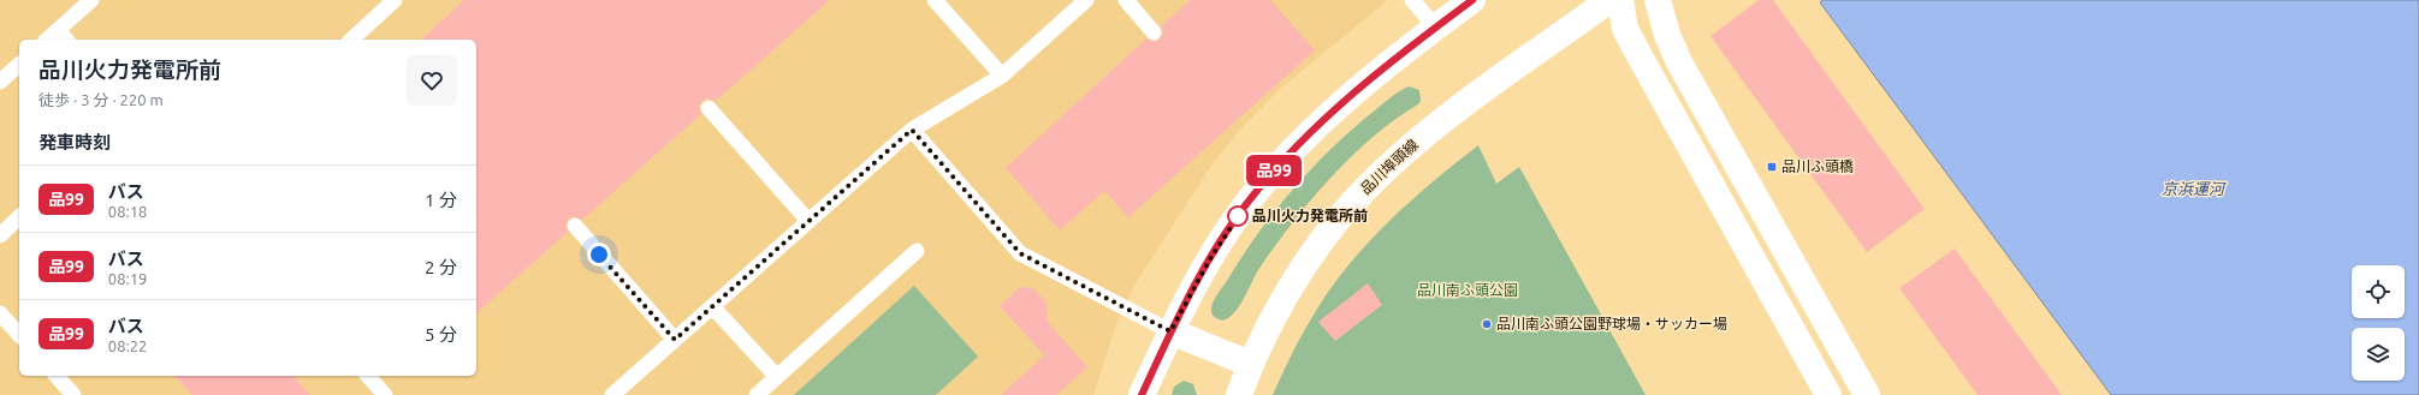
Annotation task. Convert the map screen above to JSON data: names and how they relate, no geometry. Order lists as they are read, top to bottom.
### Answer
{
  "streets": {
    "main road": ["品川埠頭線"]
  },
  "water": ["京浜運河"],
  "parks": ["品川南ふ頭公園"],
  "places": {
    "transit": ["品川ふ頭橋"],
    "other": ["品川火力発電所前", "品川南ふ頭公園野球場・サッカー場"]
  },
  "lines": ["bus line 品99"],
  "page": {
    "on_map": "品99",
    "heading": [
      ["品川火力発電所前", "徒歩 · 3 分 · 220 m"],
      "発車時刻"
    ],
    "list": [
      {
        "mark": "品99",
        "name": "バス",
        "note": "08:18",
        "value": "1 分"
      },
      {
        "mark": "品99",
        "name": "バス",
        "note": "08:19",
        "value": "2 分"
      },
      {
        "mark": "品99",
        "name": "バス",
        "note": "08:22",
        "value": "5 分"
      }
    ]
  }
}
